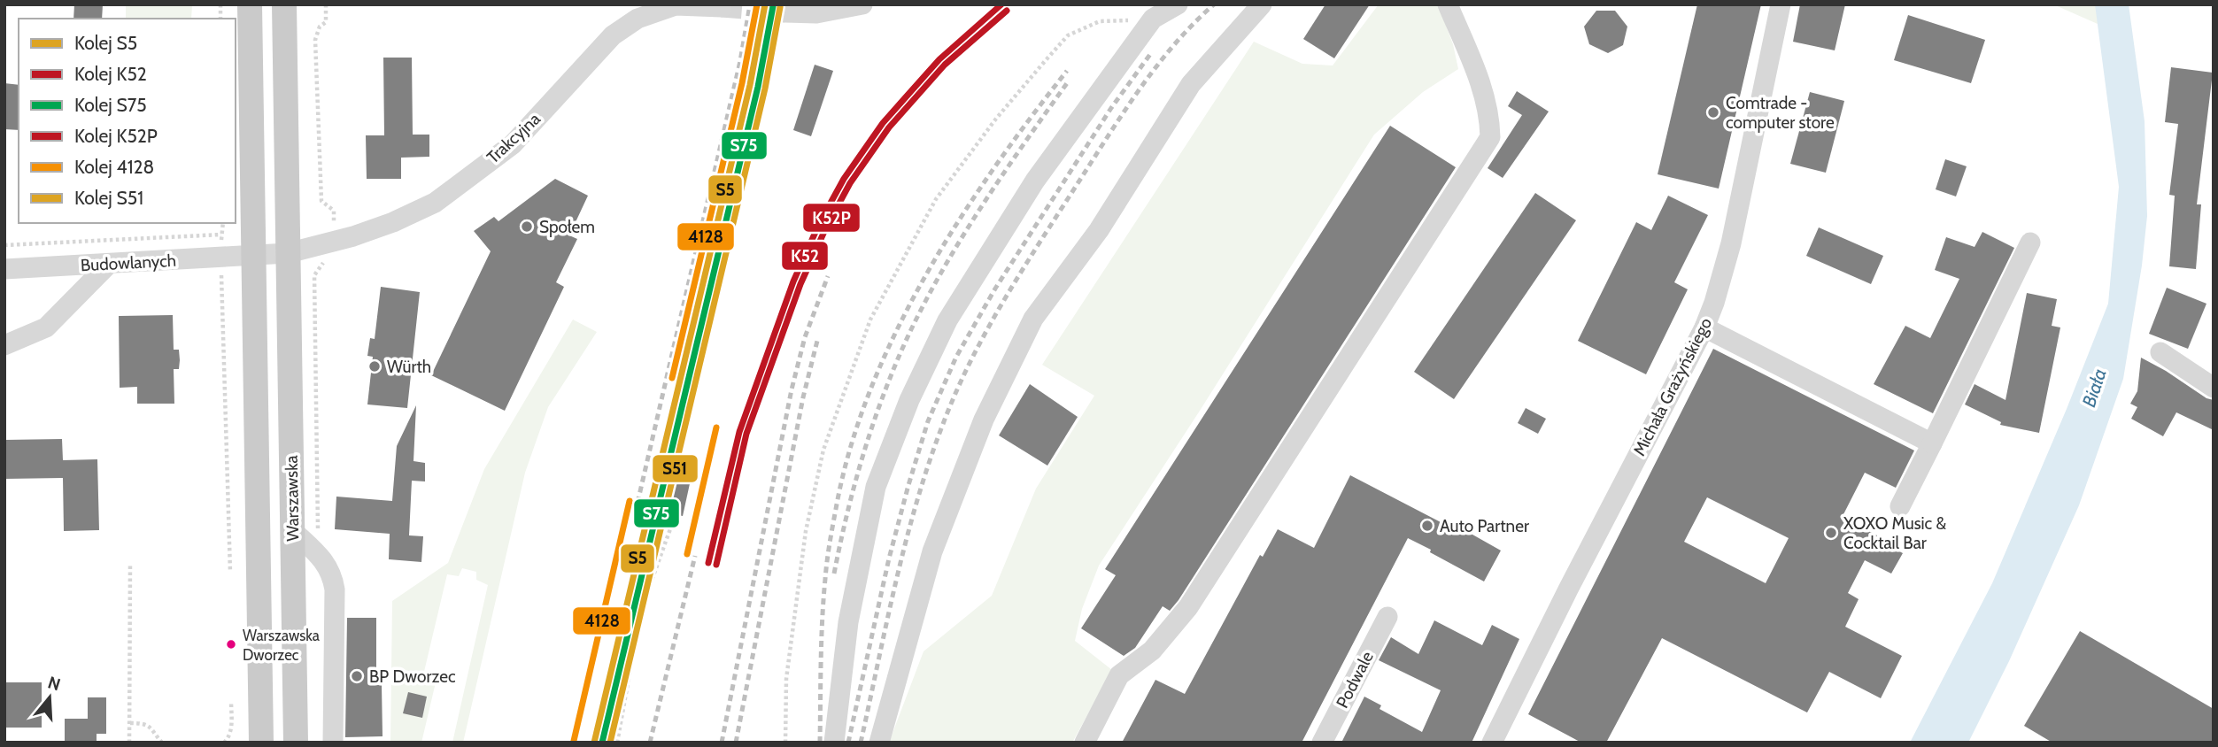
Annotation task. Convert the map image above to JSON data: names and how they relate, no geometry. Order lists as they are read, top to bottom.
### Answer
{
  "streets": {
    "main road": ["Warszawska"],
    "street": [
      "Trakcyjna",
      "Budowlanych",
      "Michała Grażyńskiego",
      "Podwale"
    ]
  },
  "crossings": [
    ["Trakcyjna", "Warszawska"],
    ["Budowlanych", "Warszawska"]
  ],
  "water": ["Biała"],
  "places": [
    "Comtrade - computer store",
    "Społem",
    "Würth",
    "Auto Partner",
    "XOXO Music & Cocktail Bar",
    "Warszawska Dworzec",
    "BP Dworzec"
  ],
  "lines": [
    "rail line S5",
    "rail line K52",
    "rail line 4128",
    "rail line S75",
    "rail line S51",
    "rail line K52P"
  ],
  "legend": [
    "Kolej S5",
    "Kolej K52",
    "Kolej S75",
    "Kolej K52P",
    "Kolej 4128",
    "Kolej S51"
  ],
  "north": "top"
}
